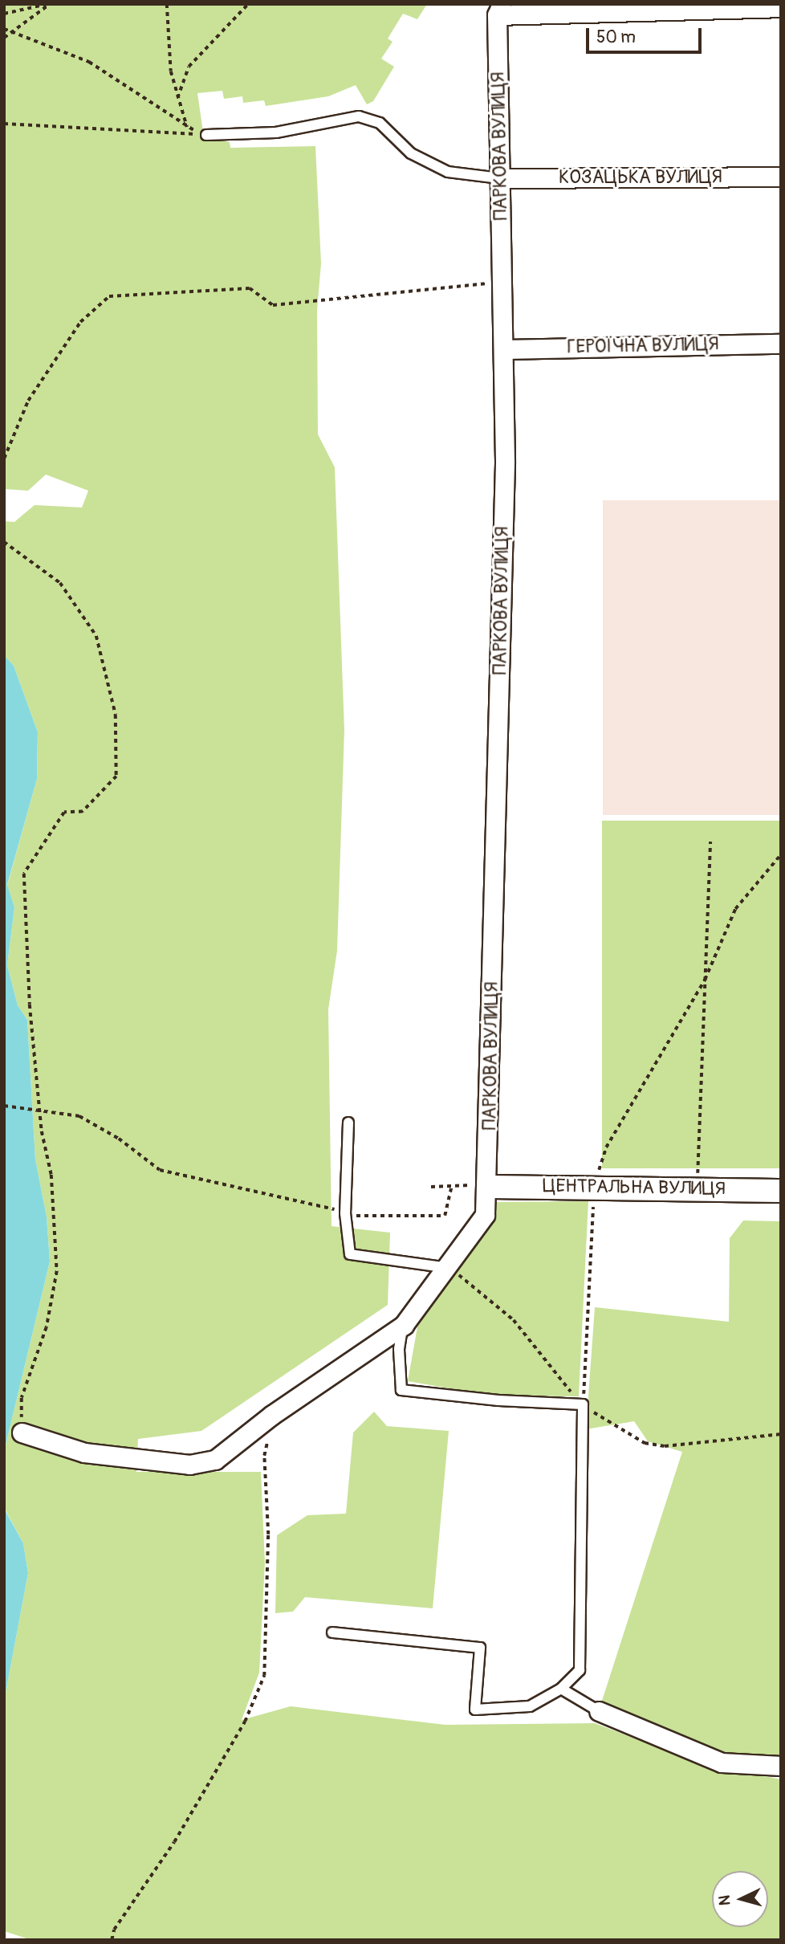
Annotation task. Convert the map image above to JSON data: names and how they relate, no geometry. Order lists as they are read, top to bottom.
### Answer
{
  "streets": {
    "street": [
      "ПАРКОВА ВУЛИЦЯ",
      "КОЗАЦЬКА ВУЛИЦЯ",
      "ГЕРОЇЧНА ВУЛИЦЯ",
      "ЦЕНТРАЛЬНА ВУЛИЦЯ"
    ]
  },
  "crossings": [
    ["ПАРКОВА ВУЛИЦЯ", "КОЗАЦЬКА ВУЛИЦЯ"],
    ["ПАРКОВА ВУЛИЦЯ", "ГЕРОЇЧНА ВУЛИЦЯ"],
    ["ПАРКОВА ВУЛИЦЯ", "ЦЕНТРАЛЬНА ВУЛИЦЯ"]
  ],
  "scale_bar": "50 m",
  "north": "left"
}
